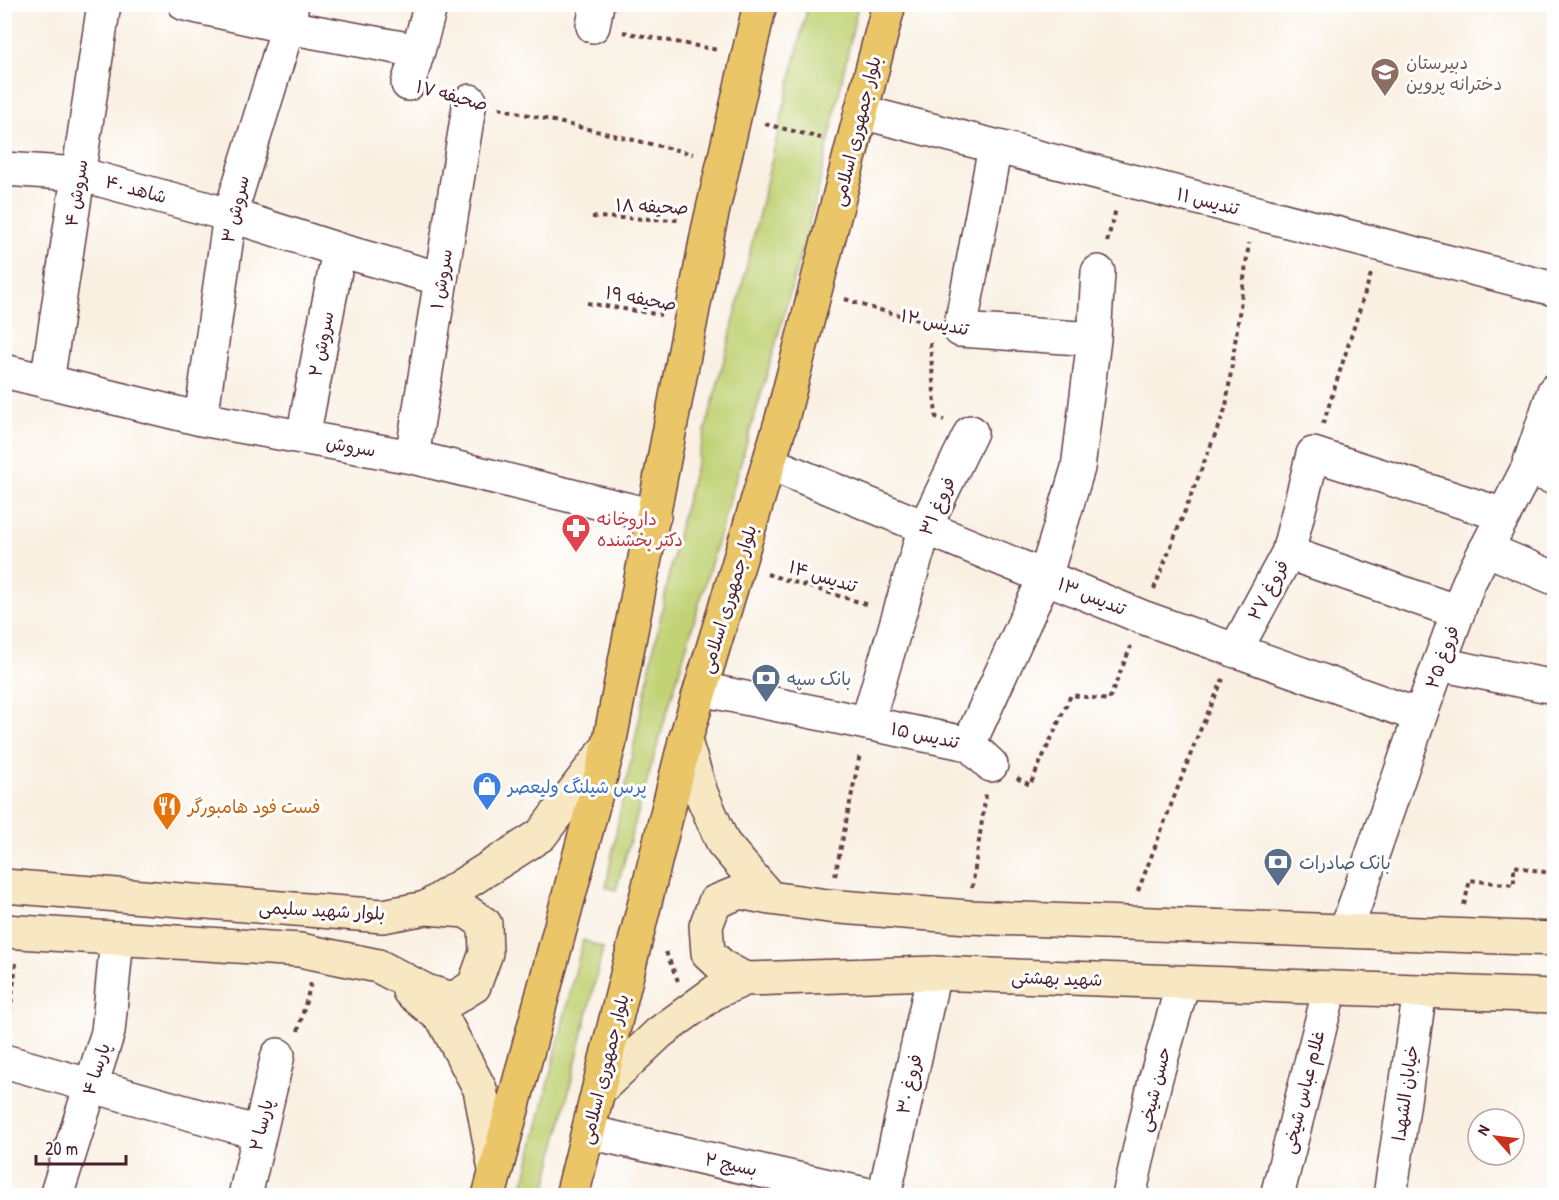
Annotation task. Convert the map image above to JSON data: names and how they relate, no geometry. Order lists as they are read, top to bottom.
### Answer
{
  "streets": {
    "main road": ["بلوار جمهوری اسلامی", "بلوار شهید سلیمی", "شهید بهشتی"],
    "street": [
      "صحیفه ۱۷",
      "شاهد ۴۰",
      "سروش ۴",
      "تندیس ۱۱",
      "سروش ۳",
      "سروش ۱",
      "تندیس ۱۲",
      "سروش ۲",
      "سروش",
      "فروغ ۳۱",
      "فروغ ۲۷",
      "تندیس ۱۳",
      "فروغ ۲۵",
      "تندیس ۱۵",
      "پارسا ۴",
      "فروغ ۳۰",
      "حسن شیخی",
      "غلام عباس شیخی",
      "خیابان الشهدا",
      "پارسا ۲",
      "بسیج ۲"
    ],
    "path": ["صحیفه ۱۸", "صحیفه ۱۹", "تندیس ۱۴"]
  },
  "crossings": [
    ["صحیفه ۱۷", "سروش ۳"],
    ["صحیفه ۱۷", "سروش ۱"],
    ["بلوار جمهوری اسلامی", "تندیس ۱۱"],
    ["بلوار جمهوری اسلامی", "تندیس ۱۲"],
    ["بلوار جمهوری اسلامی", "تندیس ۱۴"],
    ["بلوار جمهوری اسلامی", "تندیس ۱۳"],
    ["بلوار جمهوری اسلامی", "تندیس ۱۵"],
    ["بلوار جمهوری اسلامی", "شهید بهشتی"],
    ["بلوار جمهوری اسلامی", "بسیج ۲"],
    ["شاهد ۴۰", "سروش ۴"],
    ["شاهد ۴۰", "سروش ۳"],
    ["شاهد ۴۰", "سروش ۱"],
    ["شاهد ۴۰", "سروش ۲"],
    ["سروش ۴", "سروش"],
    ["سروش ۳", "سروش"],
    ["سروش ۱", "سروش"],
    ["تندیس ۱۲", "تندیس ۱۵"],
    ["سروش ۲", "سروش"],
    ["فروغ ۳۱", "تندیس ۱۴"],
    ["فروغ ۳۱", "تندیس ۱۳"],
    ["فروغ ۳۱", "تندیس ۱۵"],
    ["فروغ ۲۷", "تندیس ۱۳"],
    ["تندیس ۱۳", "فروغ ۲۵"],
    ["تندیس ۱۳", "تندیس ۱۵"],
    ["شهید بهشتی", "فروغ ۳۰"],
    ["شهید بهشتی", "حسن شیخی"],
    ["شهید بهشتی", "غلام عباس شیخی"],
    ["شهید بهشتی", "خیابان الشهدا"]
  ],
  "places": {
    "school or university": ["دبیرستان دخترانه پروین"],
    "pharmacy": ["داروخانه دکتر بخشنده"],
    "bank": ["بانک سپه", "بانک صادرات"],
    "shop": ["پرس شیلنگ ولیعصر"],
    "restaurant": ["فست فود هامبورگر"]
  },
  "scale_bar": "20 m",
  "north": "top left"
}
